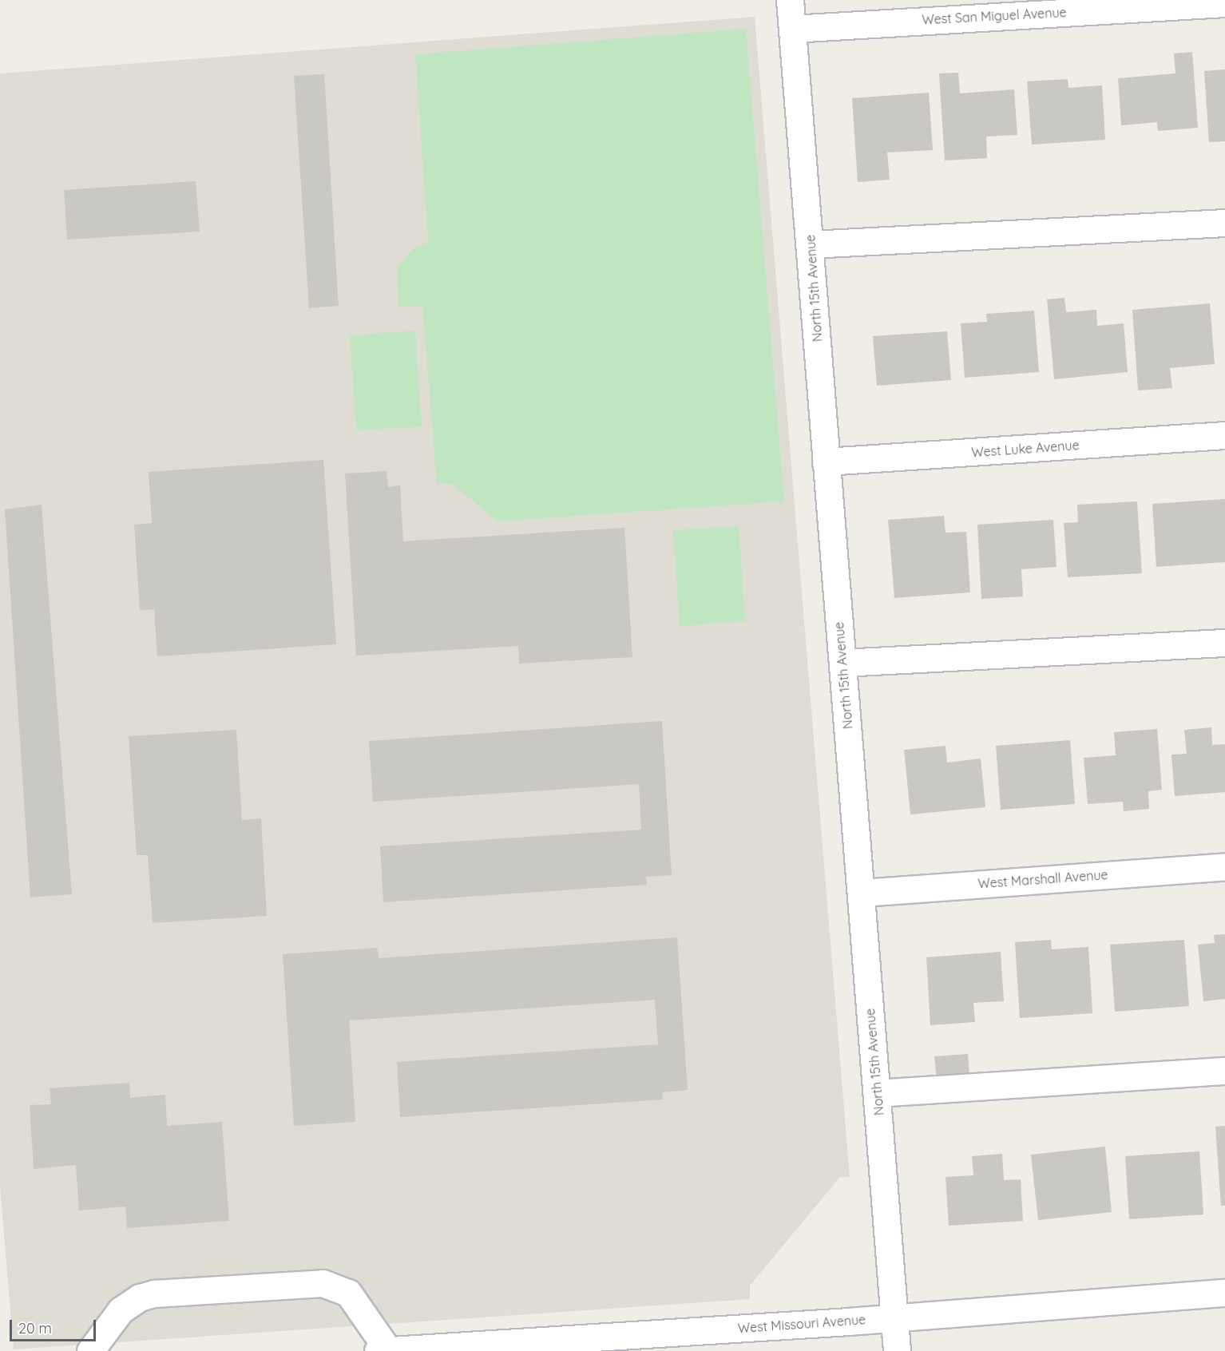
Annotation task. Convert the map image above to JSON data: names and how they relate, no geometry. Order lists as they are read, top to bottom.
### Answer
{
  "streets": {
    "street": [
      "West San Miguel Avenue",
      "North 15th Avenue",
      "West Luke Avenue",
      "West Marshall Avenue",
      "West Missouri Avenue"
    ]
  },
  "crossings": [
    ["West San Miguel Avenue", "North 15th Avenue"],
    ["North 15th Avenue", "West Luke Avenue"],
    ["North 15th Avenue", "West Marshall Avenue"],
    ["North 15th Avenue", "West Missouri Avenue"]
  ],
  "scale_bar": "20 m"
}
